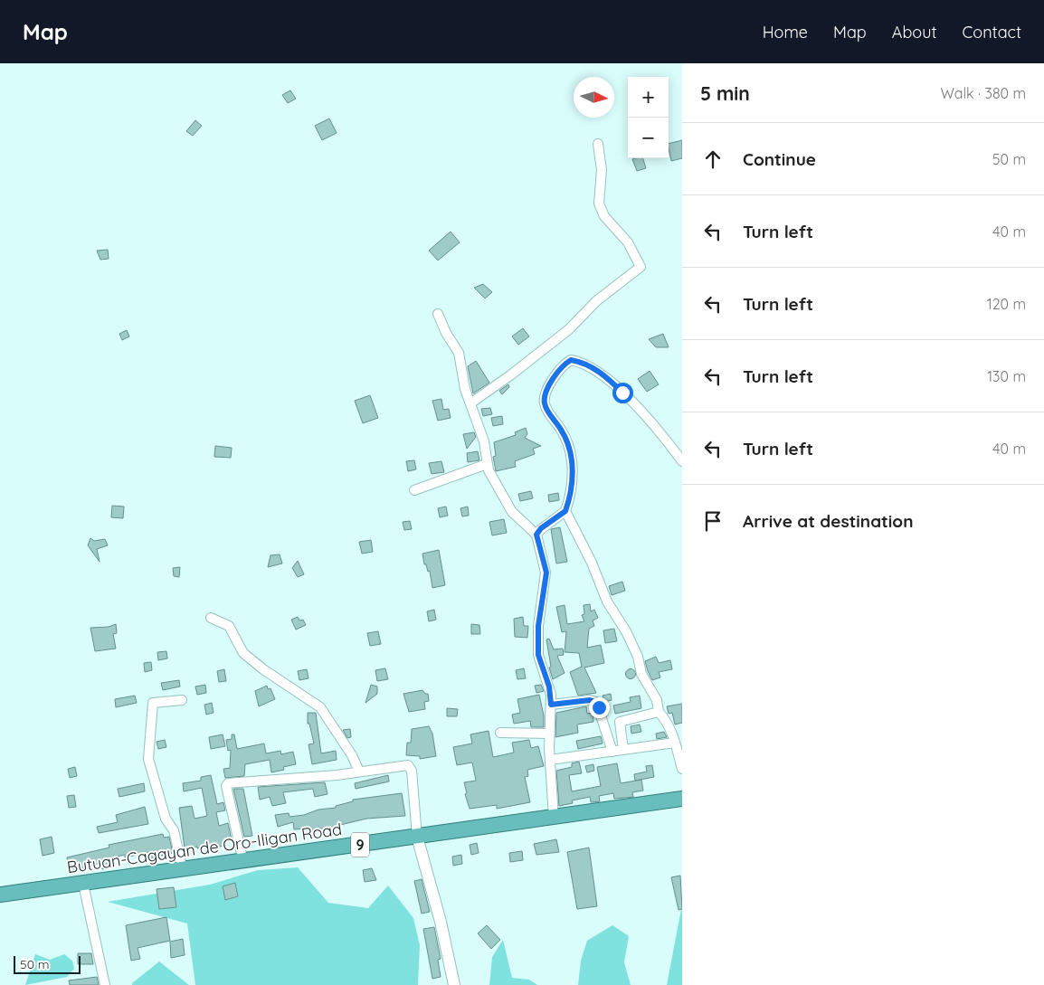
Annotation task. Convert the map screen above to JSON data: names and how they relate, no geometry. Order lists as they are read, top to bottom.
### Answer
{
  "streets": {
    "highway": ["9", "Butuan-Cagayan de Oro-Iligan Road"]
  },
  "scale_bar": "50 m",
  "north": "right",
  "page": {
    "header": "Map",
    "nav": [
      "Home",
      "Map",
      "About",
      "Contact"
    ],
    "heading": ["5 min", "Walk · 380 m"],
    "map_buttons": ["+", "−"],
    "list": [
      ["Continue", "50 m"],
      ["Turn left", "40 m"],
      ["Turn left", "120 m"],
      ["Turn left", "130 m"],
      ["Turn left", "40 m"],
      "Arrive at destination"
    ],
    "scale": "50 m"
  }
}
